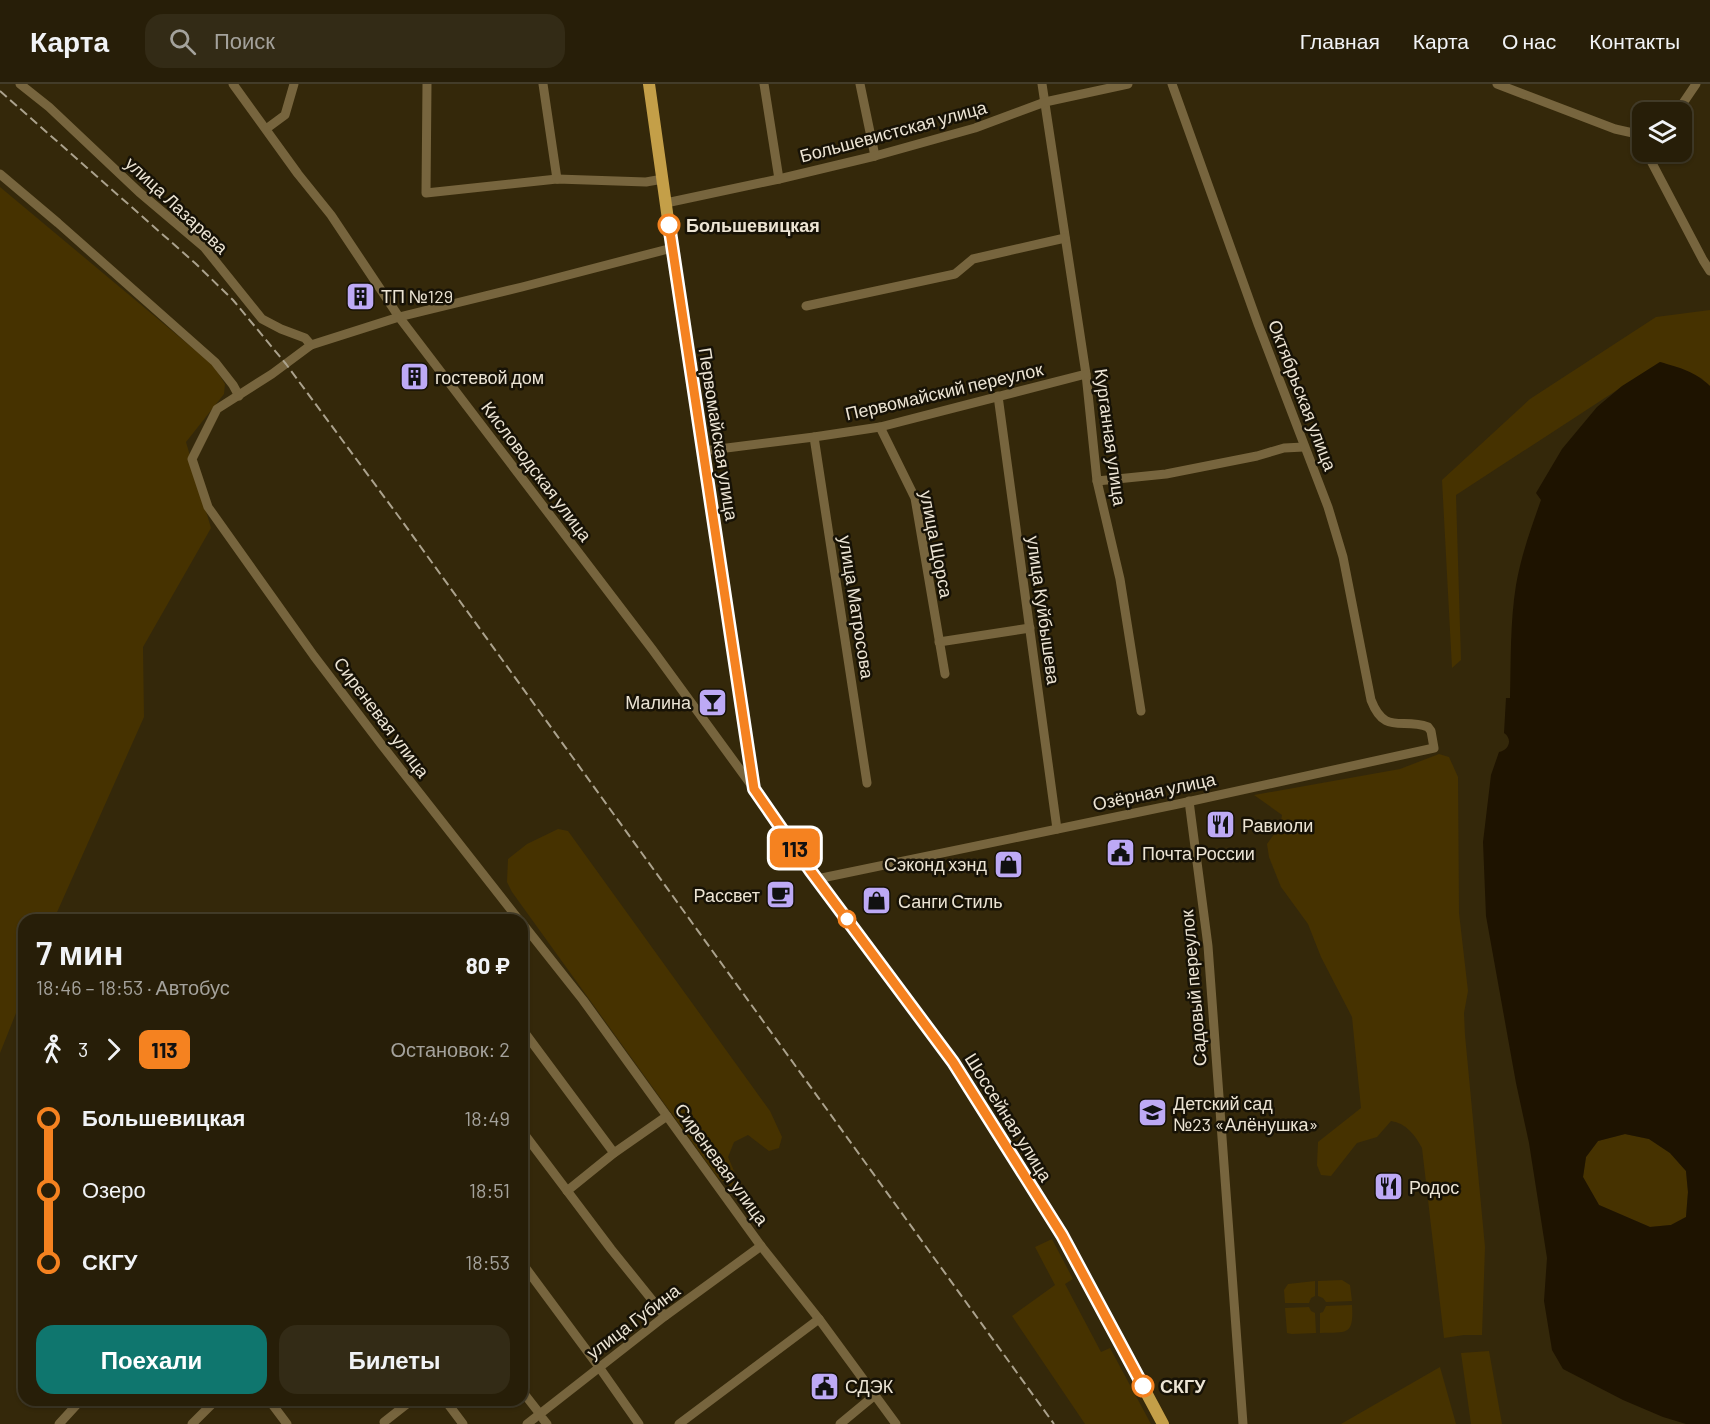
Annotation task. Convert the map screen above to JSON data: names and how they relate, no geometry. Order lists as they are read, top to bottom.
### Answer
{
  "streets": {
    "main road": ["Первомайская улица", "Шоссейная улица"],
    "street": [
      "Большевистская улица",
      "улица Лазарева",
      "Первомайский переулок",
      "Октябрьская улица",
      "Курганная улица",
      "Кисловодская улица",
      "улица Щорса",
      "улица Матросова",
      "улица Куйбышева",
      "Сиреневая улица",
      "Озёрная улица",
      "Садовый переулок",
      "улица Губина"
    ]
  },
  "crossings": [
    ["Большевистская улица", "Первомайская улица"],
    ["Большевистская улица", "Курганная улица"],
    ["улица Лазарева", "Сиреневая улица"],
    ["Первомайский переулок", "Первомайская улица"],
    ["Первомайский переулок", "Курганная улица"],
    ["Первомайский переулок", "улица Щорса"],
    ["Первомайский переулок", "улица Матросова"],
    ["Первомайский переулок", "улица Куйбышева"],
    ["Октябрьская улица", "Озёрная улица"],
    ["Первомайская улица", "Кисловодская улица"],
    ["Первомайская улица", "Шоссейная улица"],
    ["Кисловодская улица", "Сиреневая улица"],
    ["Кисловодская улица", "Шоссейная улица"],
    ["улица Куйбышева", "Озёрная улица"],
    ["Сиреневая улица", "улица Губина"],
    ["Озёрная улица", "Садовый переулок"],
    ["Озёрная улица", "Шоссейная улица"]
  ],
  "places": {
    "other": ["Большевицкая", "СКГУ"],
    "building": ["ТП №129", "гостевой дом"],
    "bar": ["Малина"],
    "restaurant": ["Равиоли", "Родос"],
    "public building": ["Почта России", "СДЭК"],
    "shop": ["Сэконд хэнд", "Санги Стиль"],
    "cafe": ["Рассвет"],
    "school or university": ["Детский сад №23 «Алёнушка»"]
  },
  "lines": ["bus line 113"],
  "page": {
    "header": "Карта",
    "search": "Поиск",
    "nav": [
      "Главная",
      "Карта",
      "О нас",
      "Контакты"
    ],
    "on_map": "113",
    "heading": ["7 мин", "18:46 – 18:53 · Автобус", "80 ₽"],
    "legs": ["3", "113", "Остановок: 2"],
    "list": [
      {
        "name": "Большевицкая",
        "value": "18:49"
      },
      {
        "name": "Озеро",
        "value": "18:51"
      },
      {
        "name": "СКГУ",
        "value": "18:53"
      }
    ],
    "buttons": ["Поехали", "Билеты"]
  }
}
